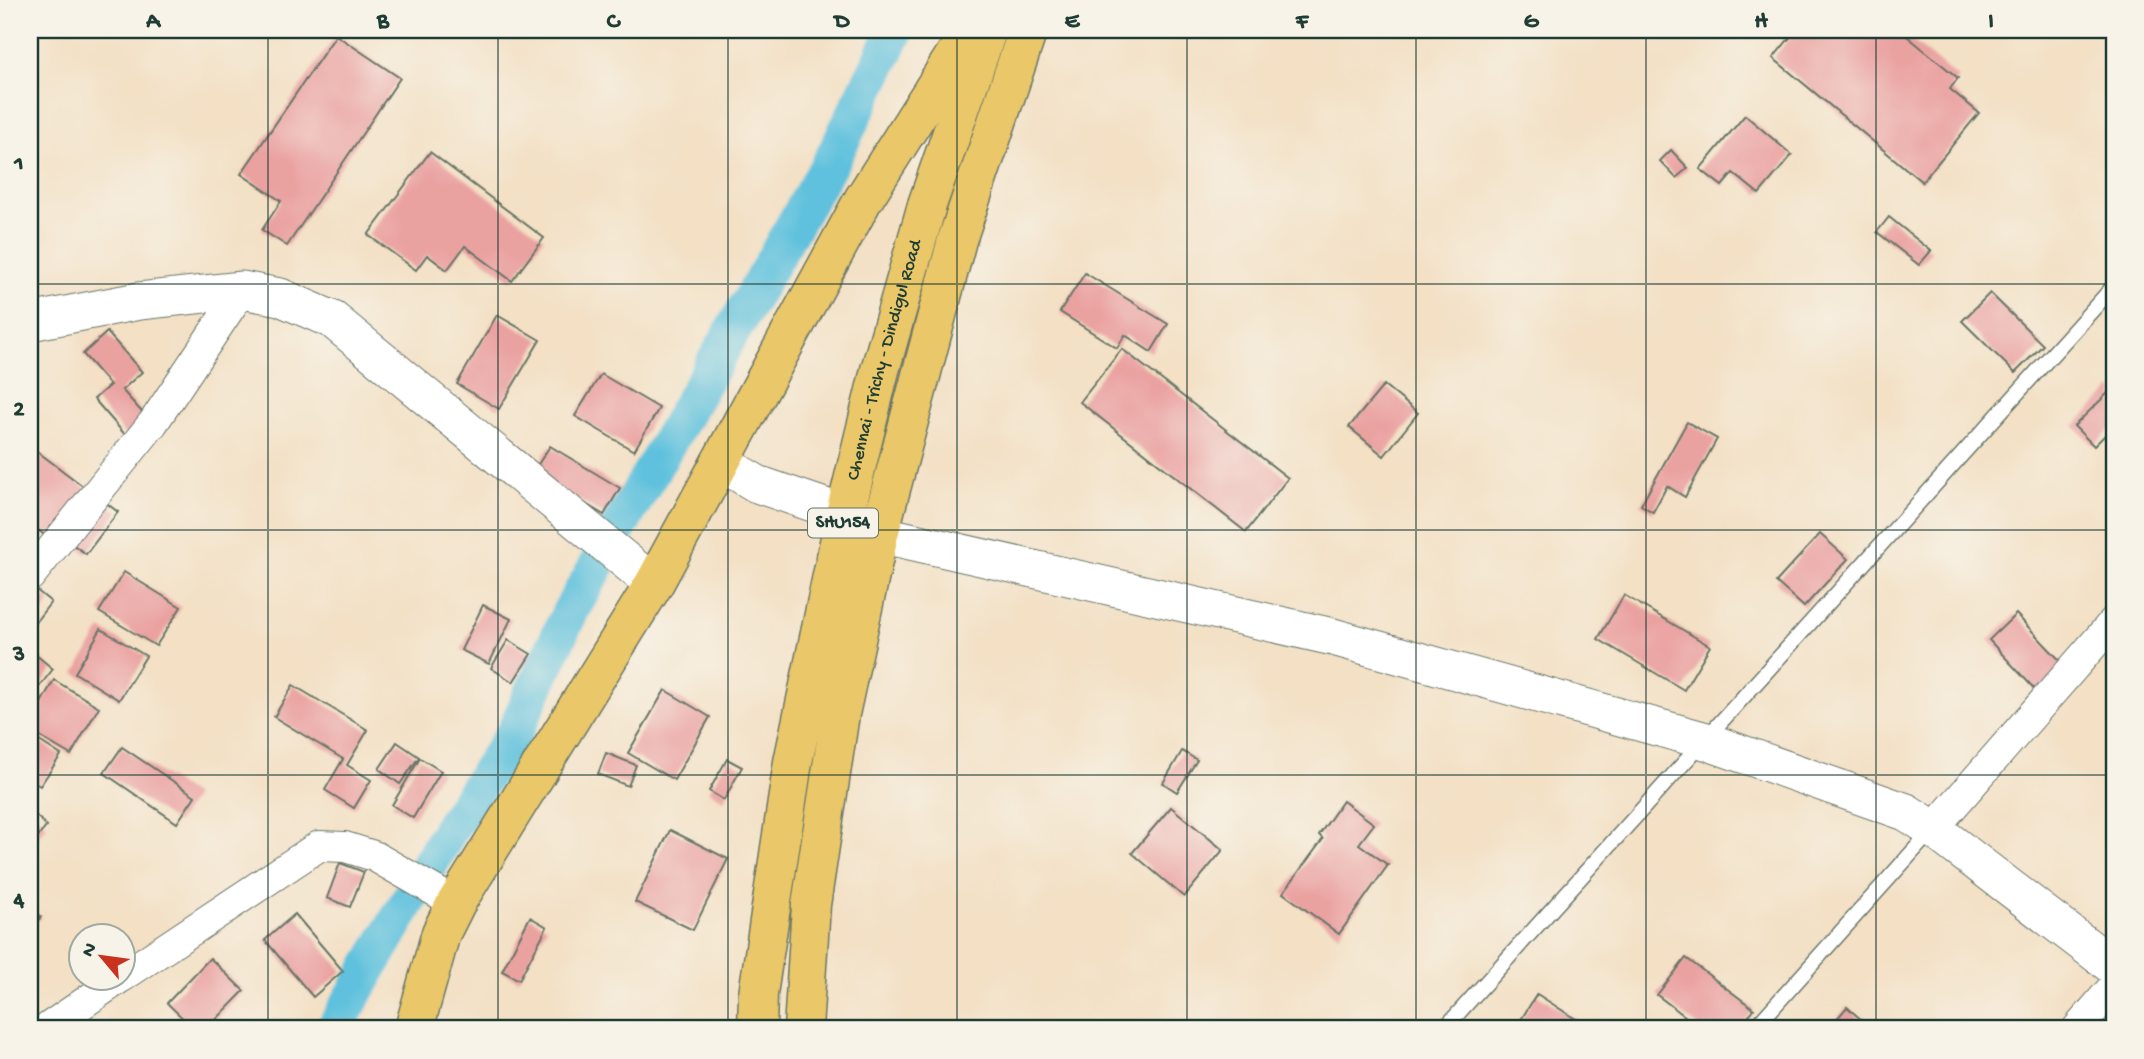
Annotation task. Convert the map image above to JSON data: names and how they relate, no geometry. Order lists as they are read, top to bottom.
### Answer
{
  "streets": {
    "highway": ["Chennai - Trichy - Dindigul Road", "SHU154"]
  },
  "north": "top left",
  "grid": {
    "columns": [
      "A",
      "B",
      "C",
      "D",
      "E",
      "F",
      "G",
      "H",
      "I"
    ],
    "rows": [
      "1",
      "2",
      "3",
      "4"
    ]
  }
}
